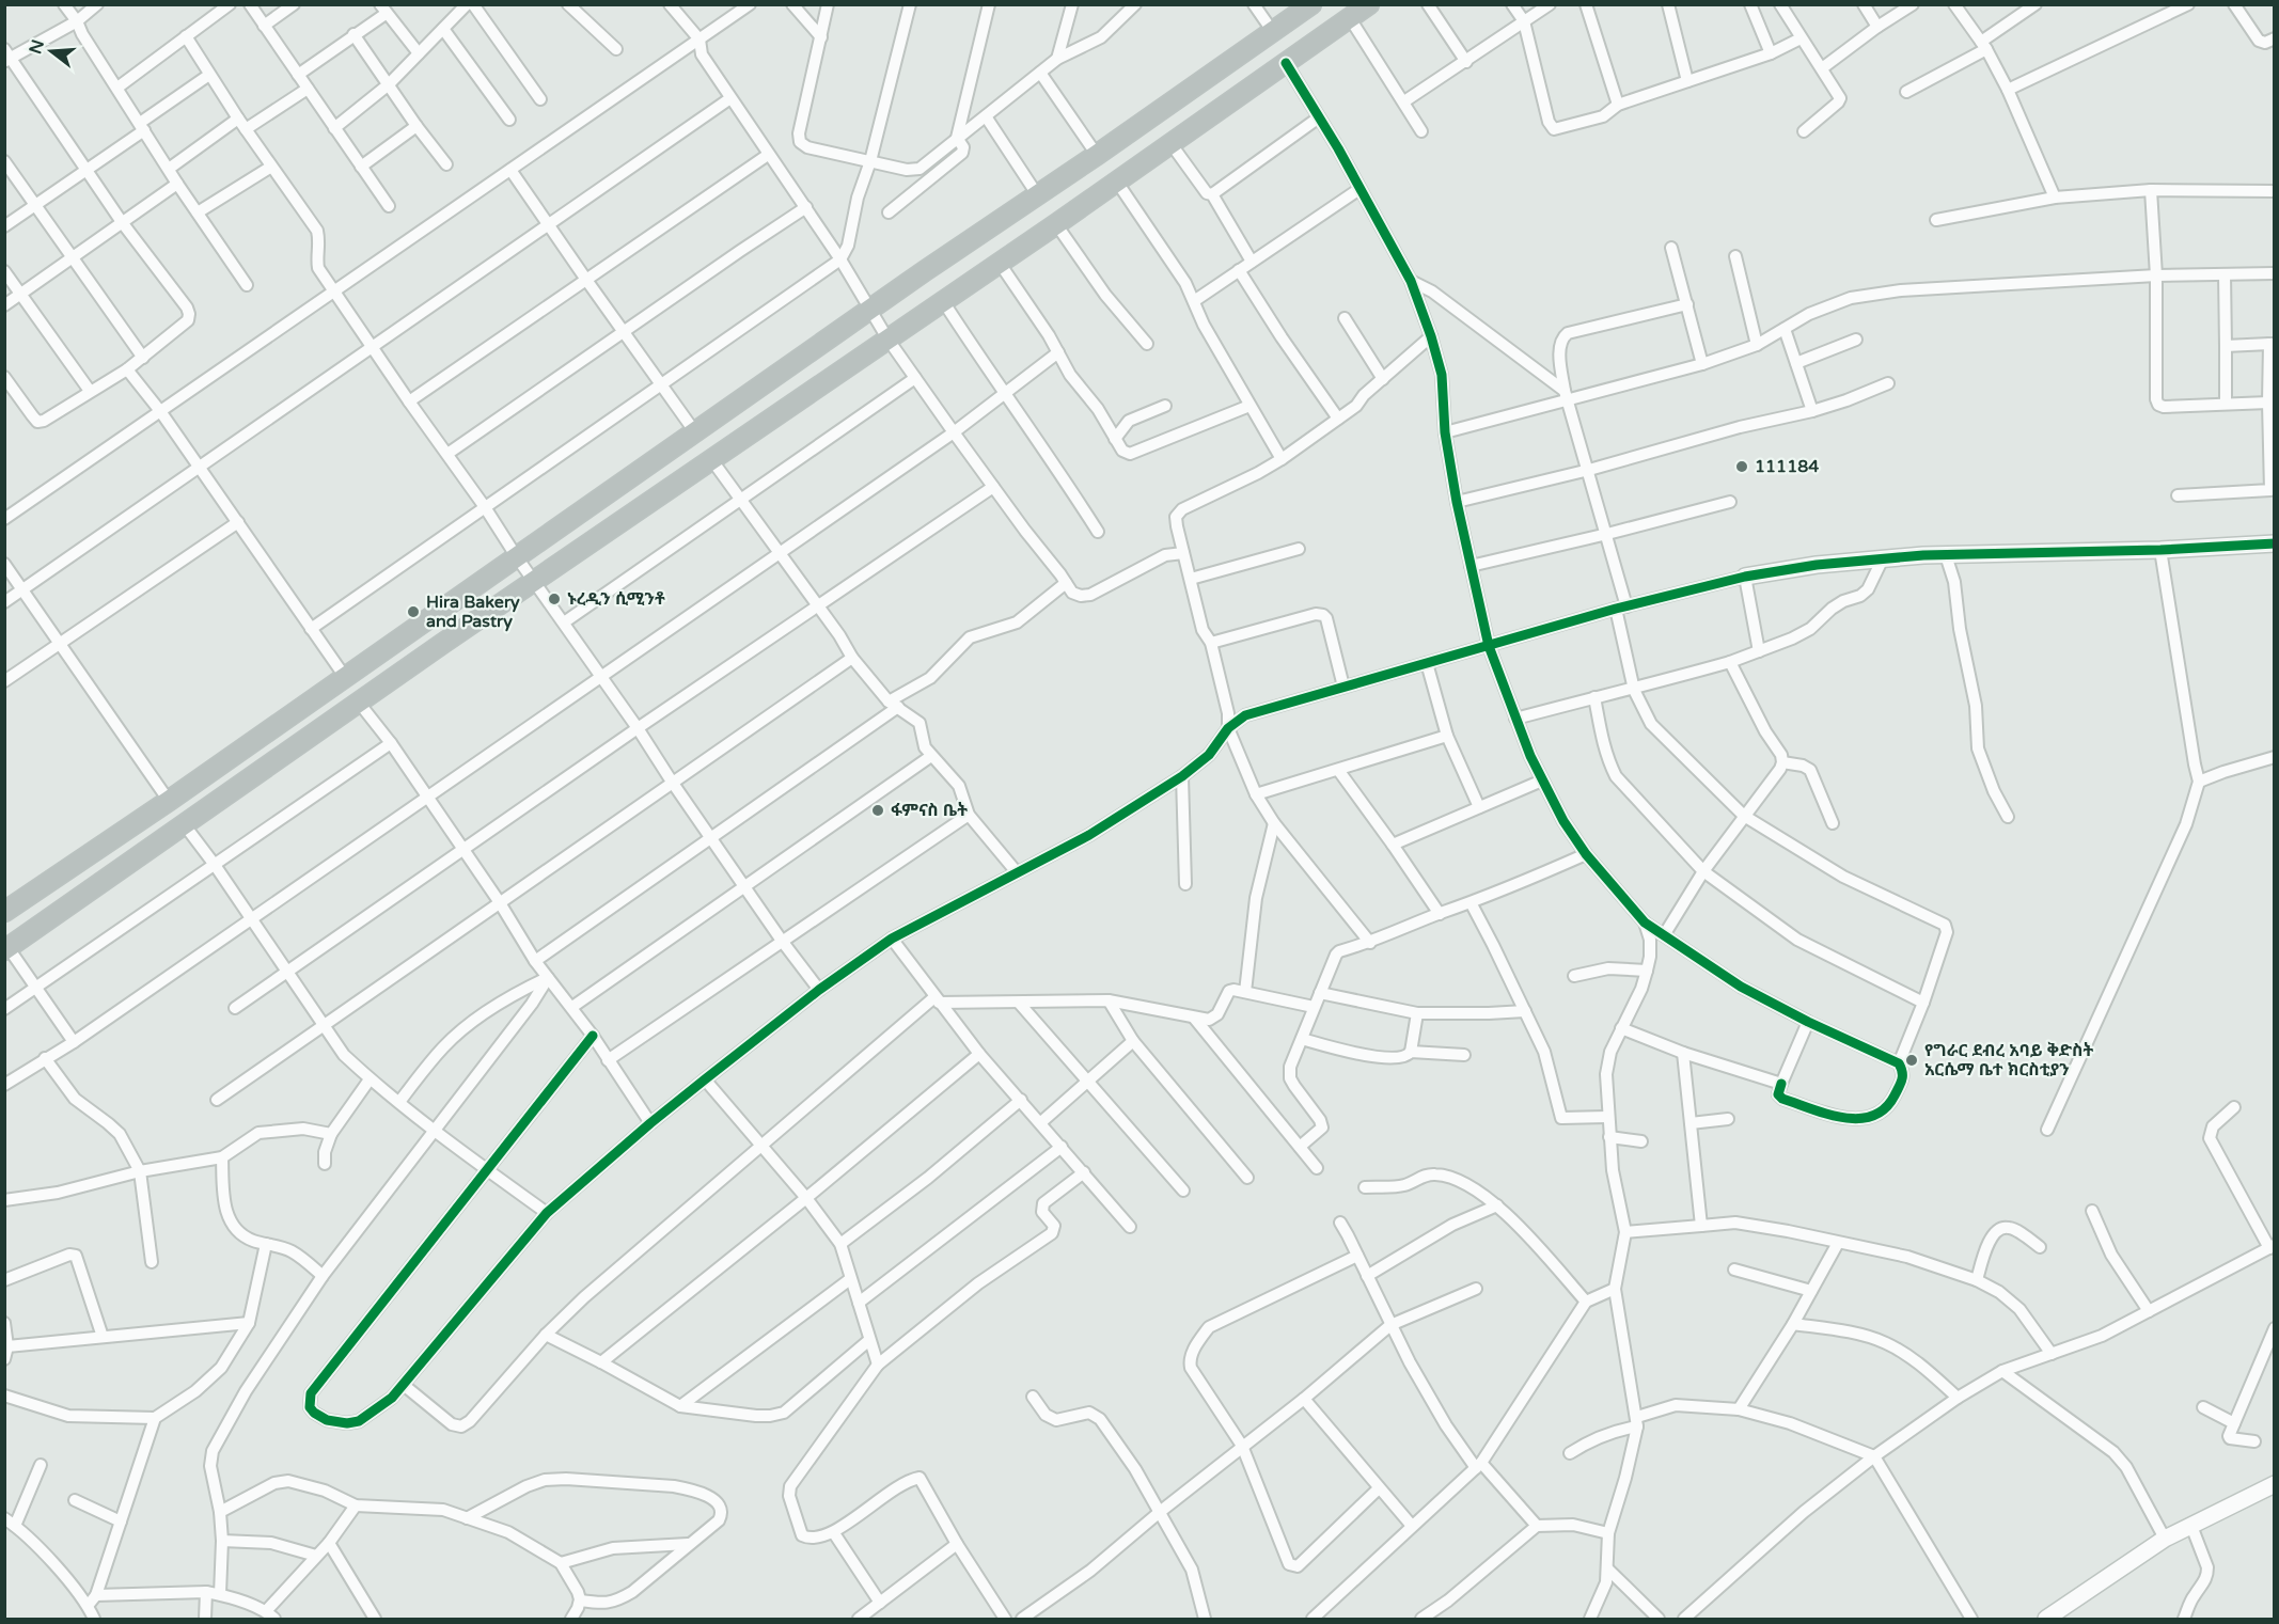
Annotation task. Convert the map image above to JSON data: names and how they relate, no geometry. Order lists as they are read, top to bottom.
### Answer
{
  "places": [
    "111184",
    "ኑረዲን ሲሚንቶ",
    "Hira Bakery and Pastry",
    "ፋምናስ ቤት",
    "የግራር ደብረ አባይ ቅድስት አርሴማ ቤተ ክርስቲያን"
  ],
  "north": "left"
}
